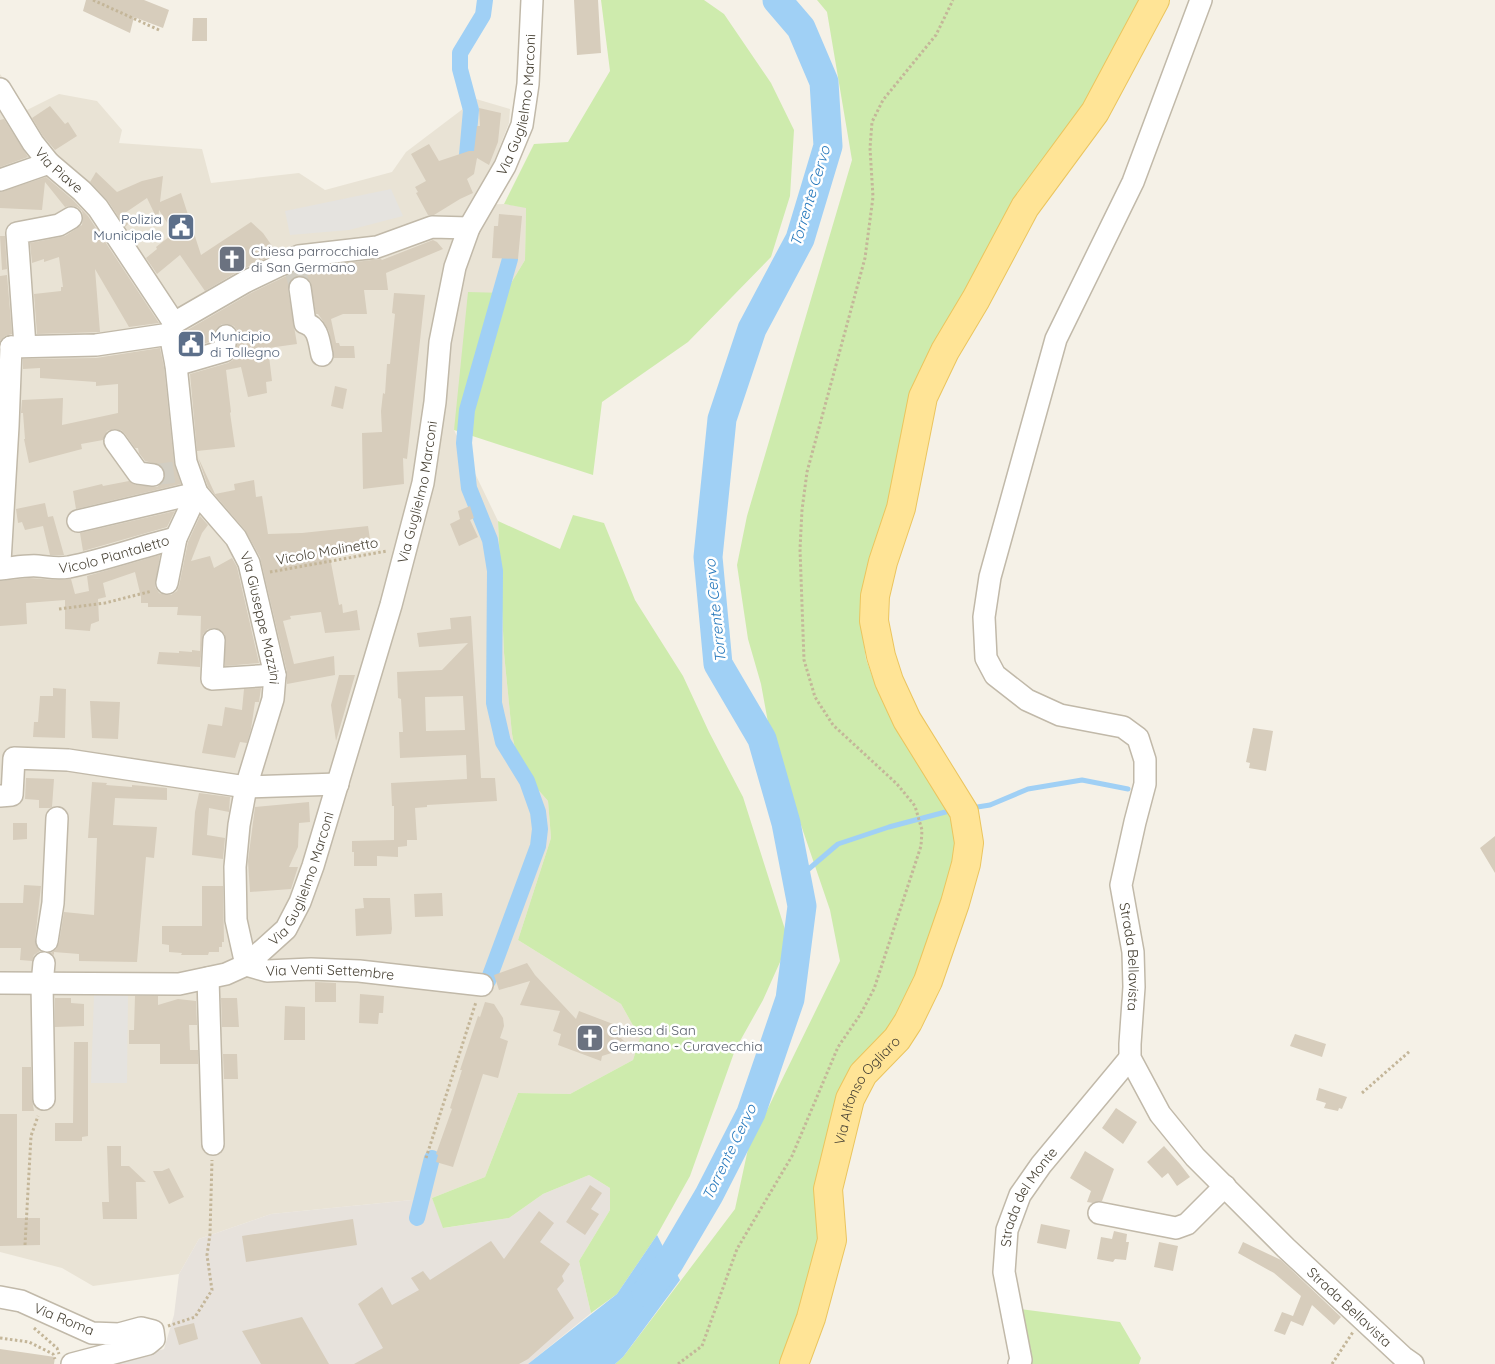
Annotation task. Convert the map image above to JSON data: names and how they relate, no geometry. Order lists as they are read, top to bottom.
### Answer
{
  "streets": {
    "main road": ["Via Alfonso Ogliaro"],
    "street": [
      "Via Guglielmo Marconi",
      "Via Piave",
      "Vicolo Piantaletto",
      "Via Giuseppe Mazzini",
      "Strada Bellavista",
      "Via Venti Settembre",
      "Strada del Monte",
      "Via Roma"
    ],
    "path": ["Vicolo Molinetto"]
  },
  "crossings": [
    ["Via Guglielmo Marconi", "Vicolo Molinetto"],
    ["Via Guglielmo Marconi", "Via Giuseppe Mazzini"],
    ["Via Guglielmo Marconi", "Via Venti Settembre"],
    ["Via Piave", "Via Giuseppe Mazzini"],
    ["Vicolo Molinetto", "Via Giuseppe Mazzini"],
    ["Via Giuseppe Mazzini", "Via Venti Settembre"],
    ["Strada Bellavista", "Strada del Monte"]
  ],
  "water": ["Torrente Cervo"],
  "places": {
    "public building": ["Polizia Municipale", "Municipio di Tollegno"],
    "church": ["Chiesa parrocchiale di San Germano", "Chiesa di San Germano - Curavecchia"]
  }
}
